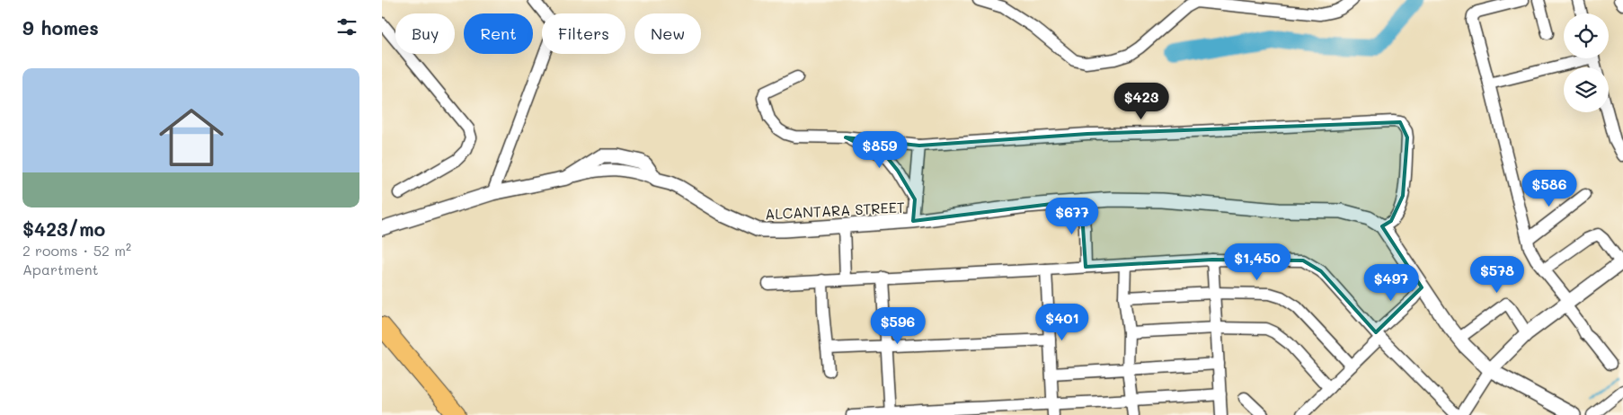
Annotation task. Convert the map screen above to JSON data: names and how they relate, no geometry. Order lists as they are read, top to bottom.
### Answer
{
  "streets": {
    "street": ["ALCANTARA STREET"]
  },
  "page": {
    "heading": "9 homes",
    "chip": [
      "Buy",
      "Rent",
      "Filters",
      "New"
    ],
    "list": [
      {
        "name": "$423/mo",
        "note": "2 rooms · 52 m² · Apartment"
      }
    ],
    "price": [
      "$423",
      "$859",
      "$586",
      "$677",
      "$1,450",
      "$578",
      "$497",
      "$401",
      "$596"
    ]
  }
}
